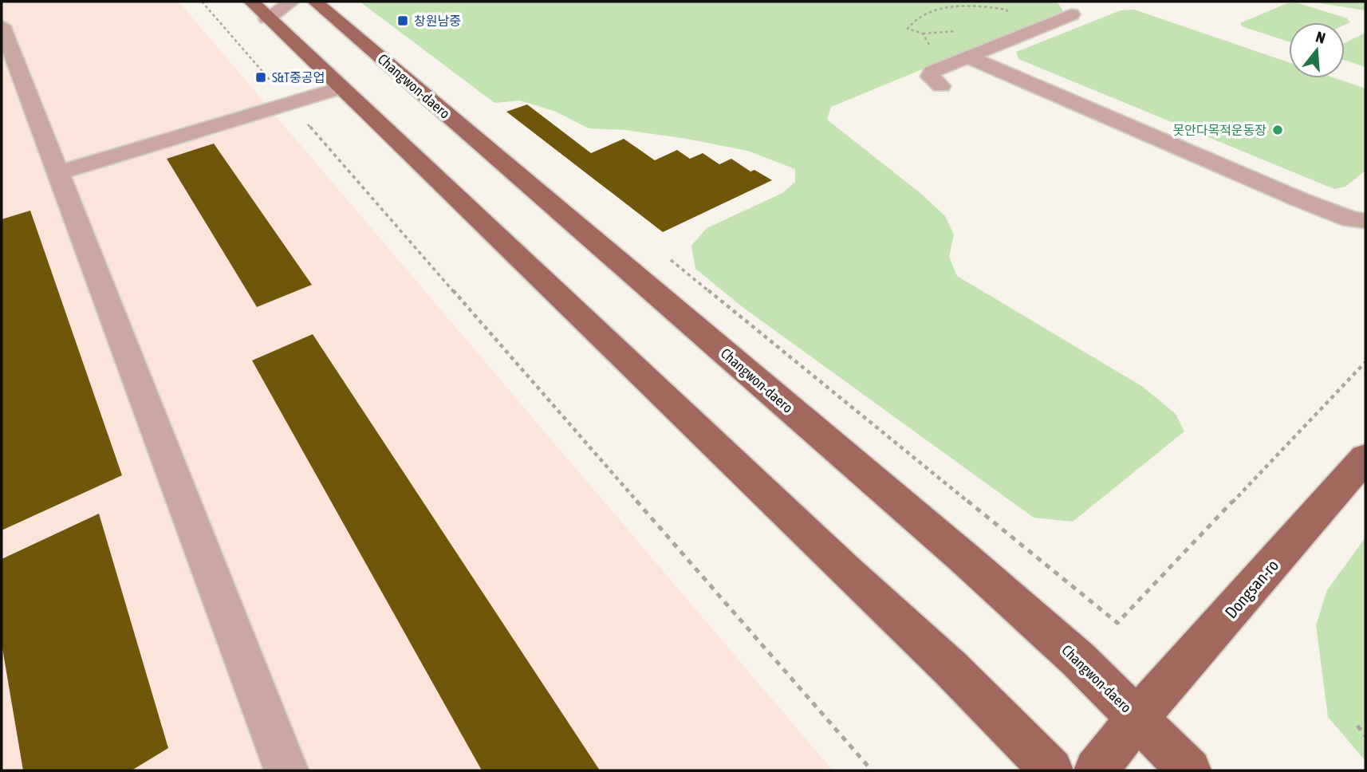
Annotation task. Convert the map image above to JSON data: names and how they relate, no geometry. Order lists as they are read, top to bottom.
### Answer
{
  "streets": {
    "main road": ["Changwon-daero", "Dongsan-ro"]
  },
  "crossings": [
    ["Changwon-daero", "Dongsan-ro"]
  ],
  "places": {
    "transit": ["창원남중", "S&T중공업"],
    "other": ["못안다목적운동장"]
  },
  "north": "top"
}
